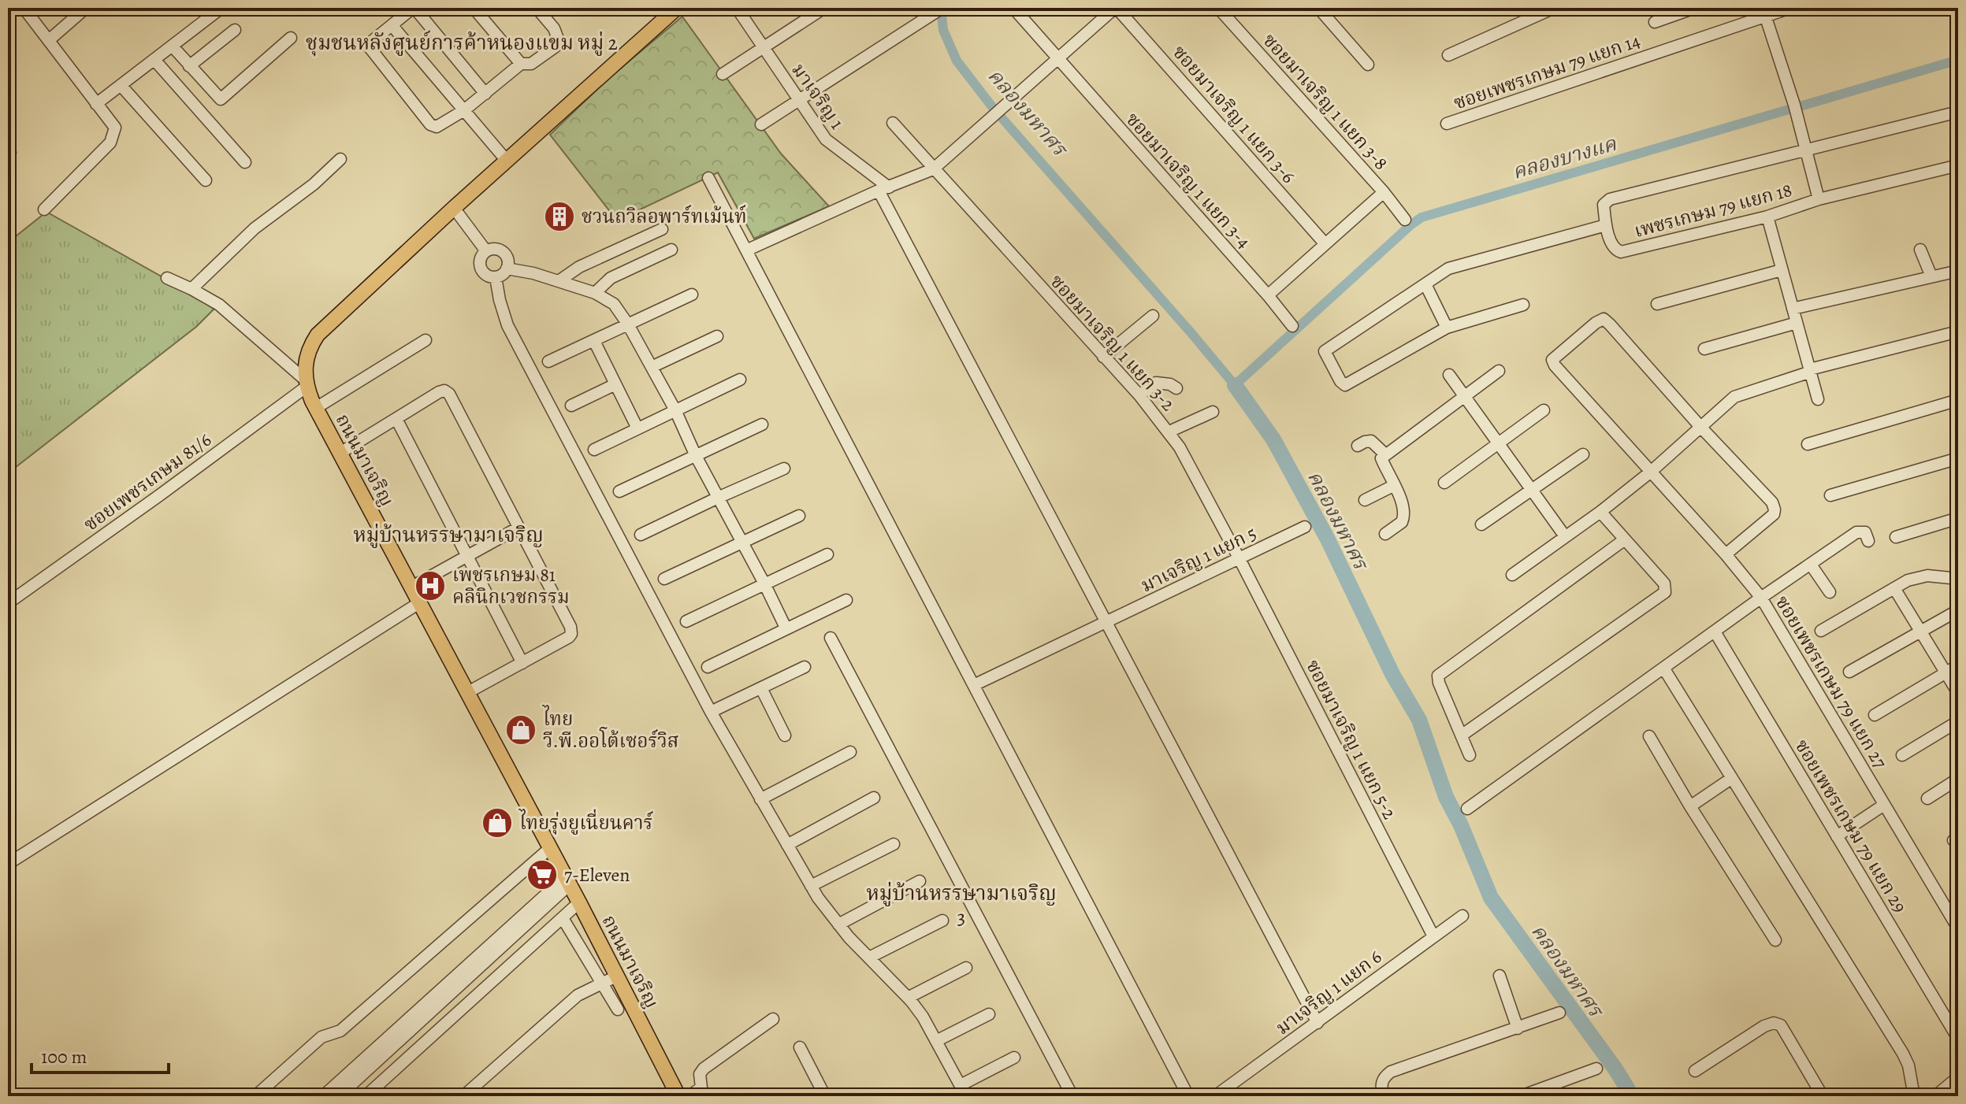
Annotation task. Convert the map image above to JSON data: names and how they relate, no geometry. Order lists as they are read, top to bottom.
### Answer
{
  "streets": {
    "main road": ["ถนนมาเจริญ"],
    "street": [
      "ซอยเพชรเกษม 79 แยก 14",
      "มาเจริญ 1",
      "ซอยมาเจริญ 1 แยก 3-8",
      "ซอยมาเจริญ 1 แยก 3-6",
      "ซอยมาเจริญ 1 แยก 3-4",
      "เพชรเกษม 79 แยก 18",
      "ซอยมาเจริญ 1 แยก 3-2",
      "ซอยเพชรเกษม 81/6",
      "มาเจริญ 1 แยก 5",
      "ซอยเพชรเกษม 79 แยก 27",
      "ซอยมาเจริญ 1 แยก 5-2",
      "ซอยเพชรเกษม 79 แยก 29",
      "มาเจริญ 1 แยก 6"
    ]
  },
  "crossings": [
    ["ซอยมาเจริญ 1 แยก 3-2", "มาเจริญ 1 แยก 5"],
    ["ซอยมาเจริญ 1 แยก 3-2", "ซอยมาเจริญ 1 แยก 5-2"],
    ["ถนนมาเจริญ", "ซอยเพชรเกษม 81/6"],
    ["มาเจริญ 1 แยก 5", "ซอยมาเจริญ 1 แยก 5-2"],
    ["ซอยมาเจริญ 1 แยก 5-2", "มาเจริญ 1 แยก 6"]
  ],
  "districts": ["ชุมชนหลังศูนย์การค้าหนองแขม หมู่ 2", "หมู่บ้านหรรษามาเจริญ", "หมู่บ้านหรรษามาเจริญ 3"],
  "water": ["คลองมหาศร", "คลองบางแค"],
  "places": {
    "building": ["ชวนถวิลอพาร์ทเม้นท์"],
    "hospital": ["เพชรเกษม 81 คลินิกเวชกรรม"],
    "shop": ["ไทย วี.พี.ออโต้เซอร์วิส", "ไทยรุ่งยูเนี่ยนคาร์"],
    "supermarket": ["7-Eleven"]
  },
  "scale_bar": "100 m"
}
